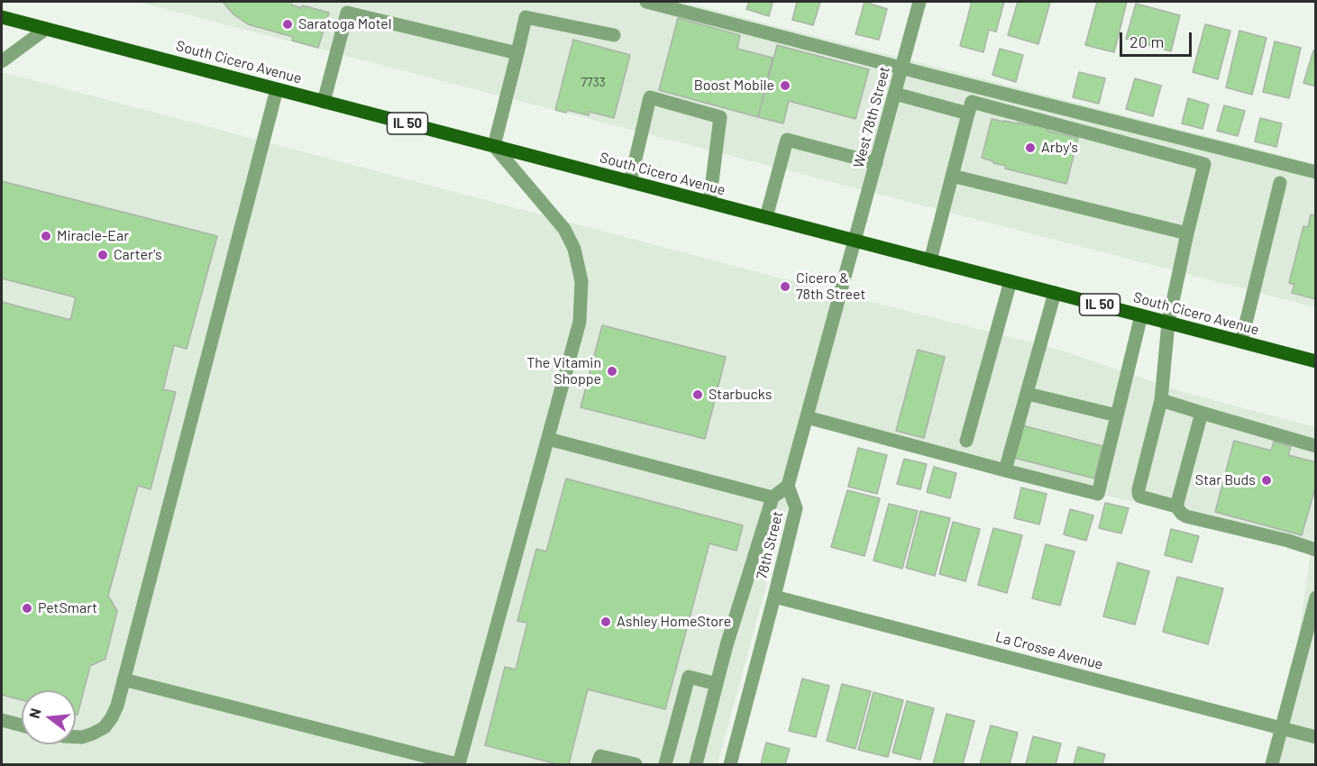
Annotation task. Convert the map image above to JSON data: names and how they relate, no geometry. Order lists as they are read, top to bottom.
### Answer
{
  "streets": {
    "main road": ["South Cicero Avenue", "IL 50"],
    "street": ["West 78th Street", "78th Street", "La Crosse Avenue"]
  },
  "crossings": [
    ["South Cicero Avenue", "West 78th Street"],
    ["78th Street", "La Crosse Avenue"]
  ],
  "places": [
    "Saratoga Motel",
    "Boost Mobile",
    "Arby's",
    "Miracle-Ear",
    "Carter's",
    "Cicero & 78th Street",
    "The Vitamin Shoppe",
    "Starbucks",
    "Star Buds",
    "PetSmart",
    "Ashley HomeStore"
  ],
  "house_numbers": ["7733"],
  "scale_bar": "20 m",
  "north": "left"
}
